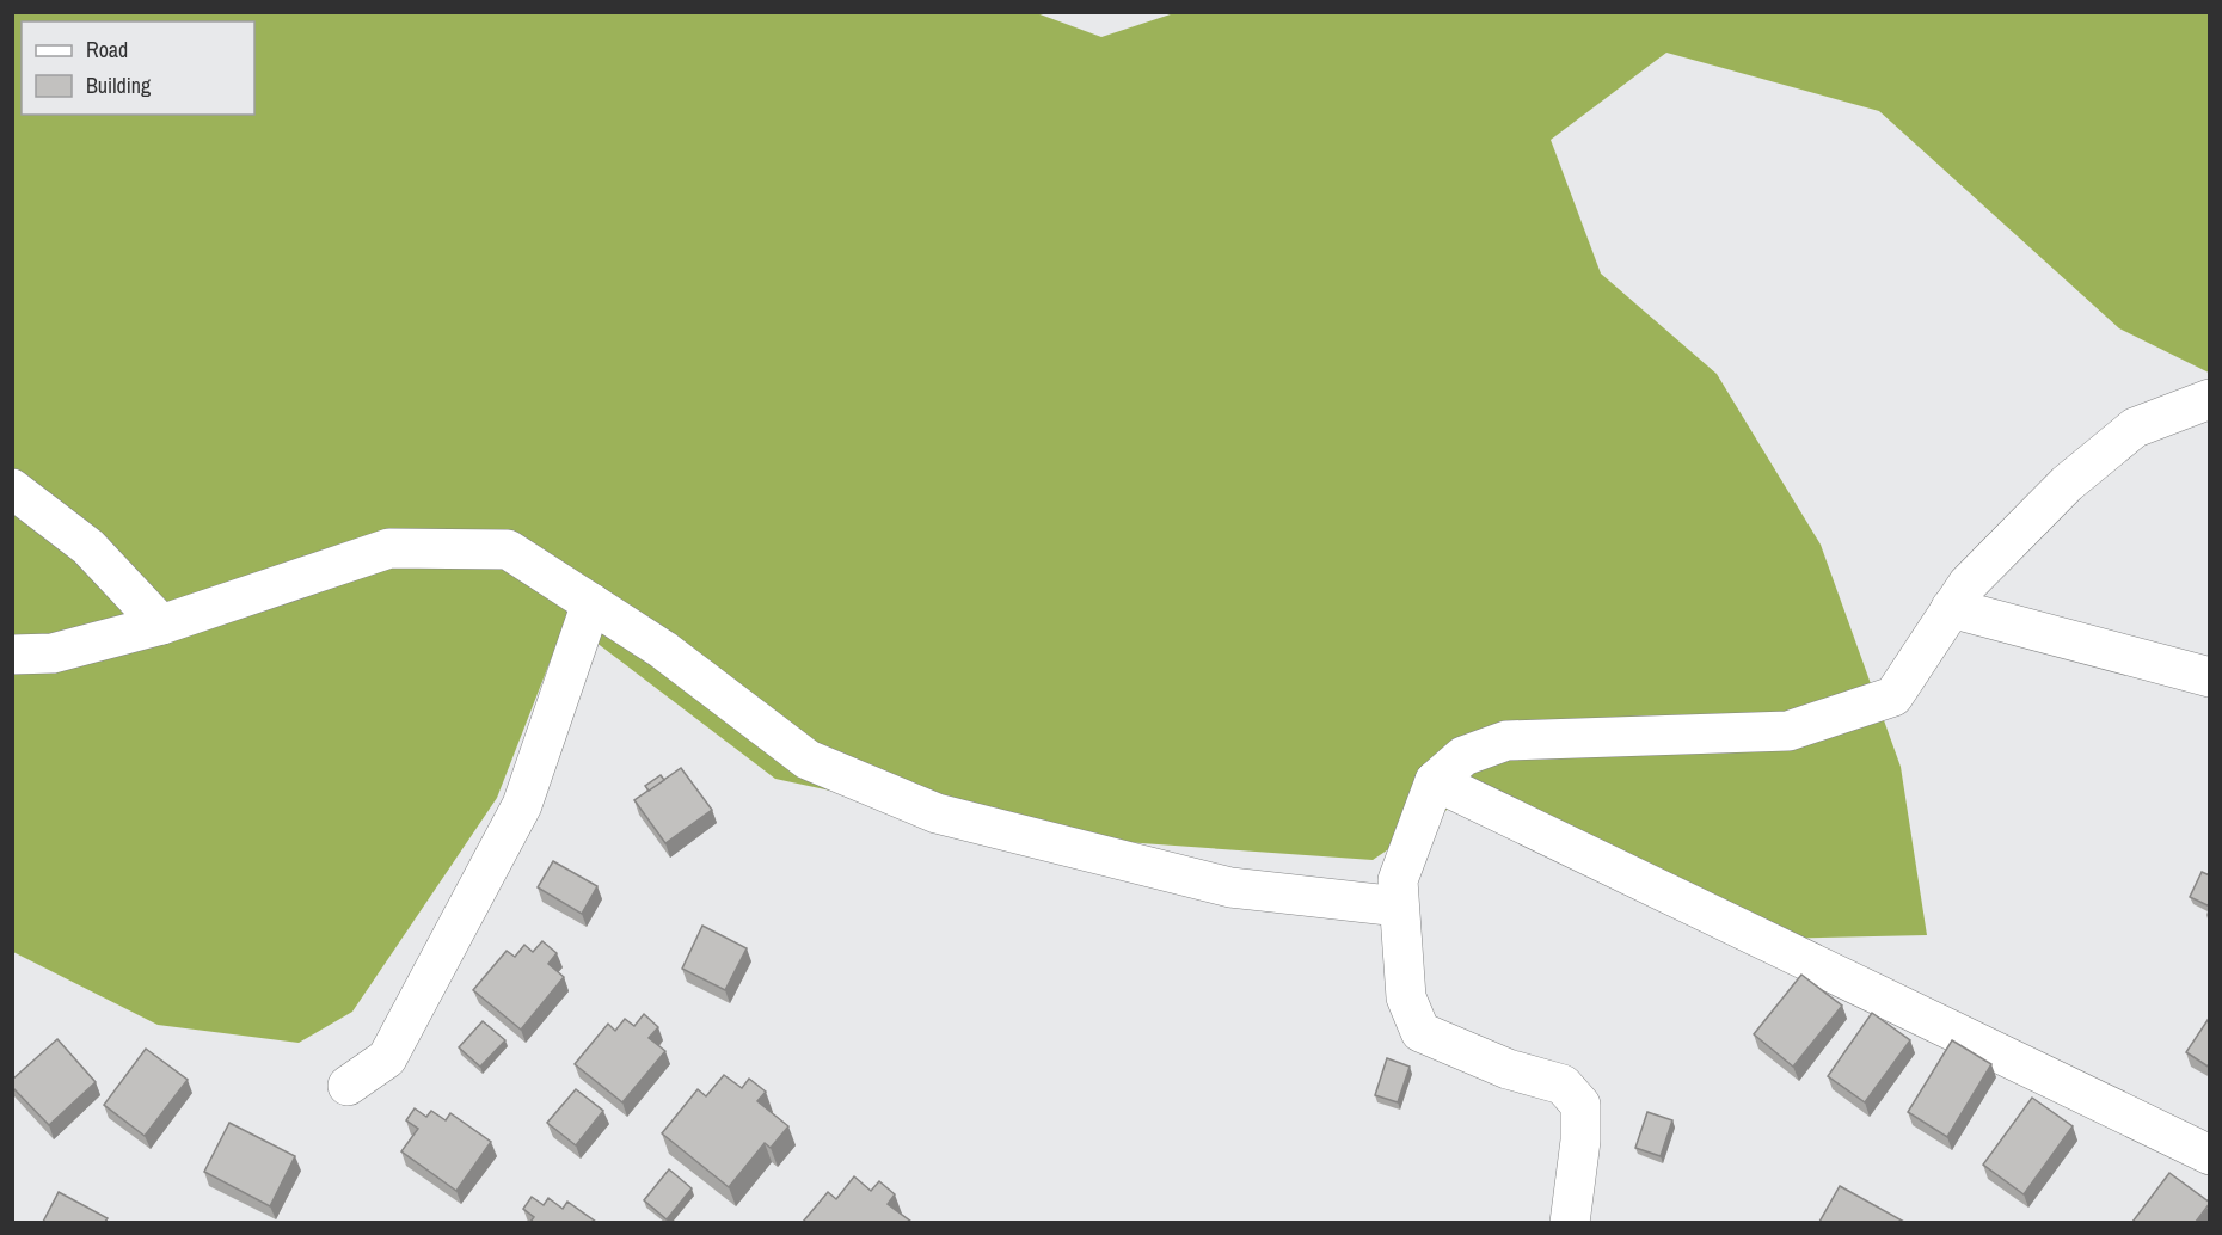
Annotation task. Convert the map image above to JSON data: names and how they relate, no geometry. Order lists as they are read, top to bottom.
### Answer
{
  "legend": ["Road", "Building"]
}
